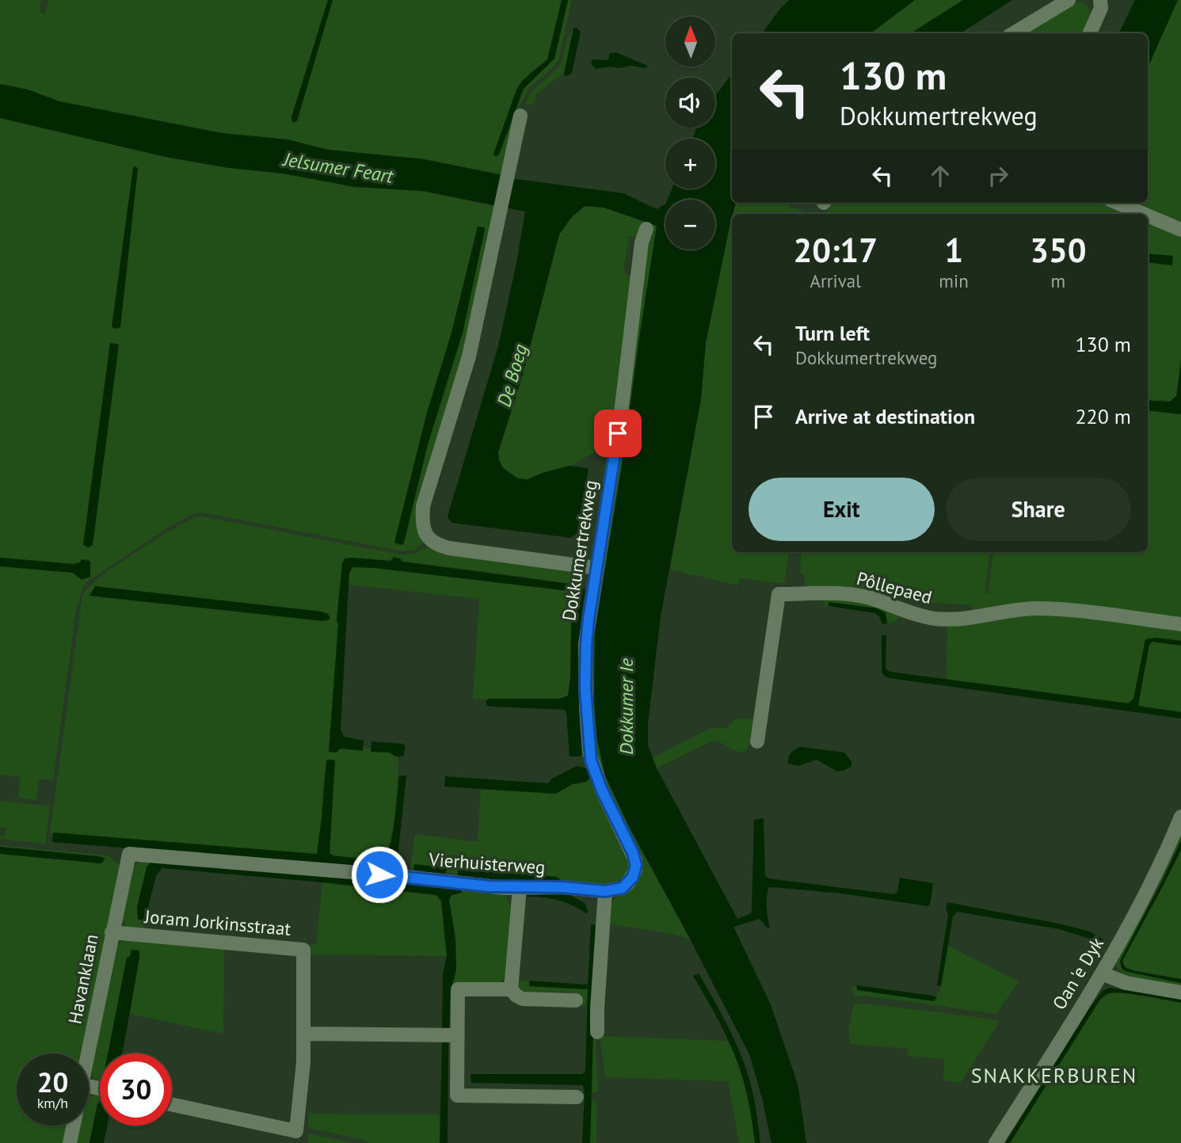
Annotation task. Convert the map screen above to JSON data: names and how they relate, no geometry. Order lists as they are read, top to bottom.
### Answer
{
  "streets": {
    "street": [
      "Dokkumertrekweg",
      "Pôllepaed",
      "Vierhuisterweg",
      "Joram Jorkinsstraat",
      "Oan 'e Dyk",
      "Havanklaan"
    ]
  },
  "crossings": [
    ["Dokkumertrekweg", "Vierhuisterweg"],
    ["Vierhuisterweg", "Havanklaan"],
    ["Joram Jorkinsstraat", "Havanklaan"]
  ],
  "districts": ["SNAKKERBUREN"],
  "water": ["Jelsumer Feart", "De Boeg", "Dokkumer Ie"],
  "north": "top",
  "page": {
    "map_buttons": ["+", "−"],
    "turn": ["130 m", "Dokkumertrekweg"],
    "eta": [
      "20:17",
      "Arrival",
      "1",
      "min",
      "350",
      "m"
    ],
    "list": [
      {
        "name": "Turn left",
        "note": "Dokkumertrekweg",
        "value": "130 m"
      },
      {
        "name": "Arrive at destination",
        "value": "220 m"
      }
    ],
    "buttons": ["Exit", "Share"],
    "speed": "20 km/h",
    "limit": "30"
  }
}
